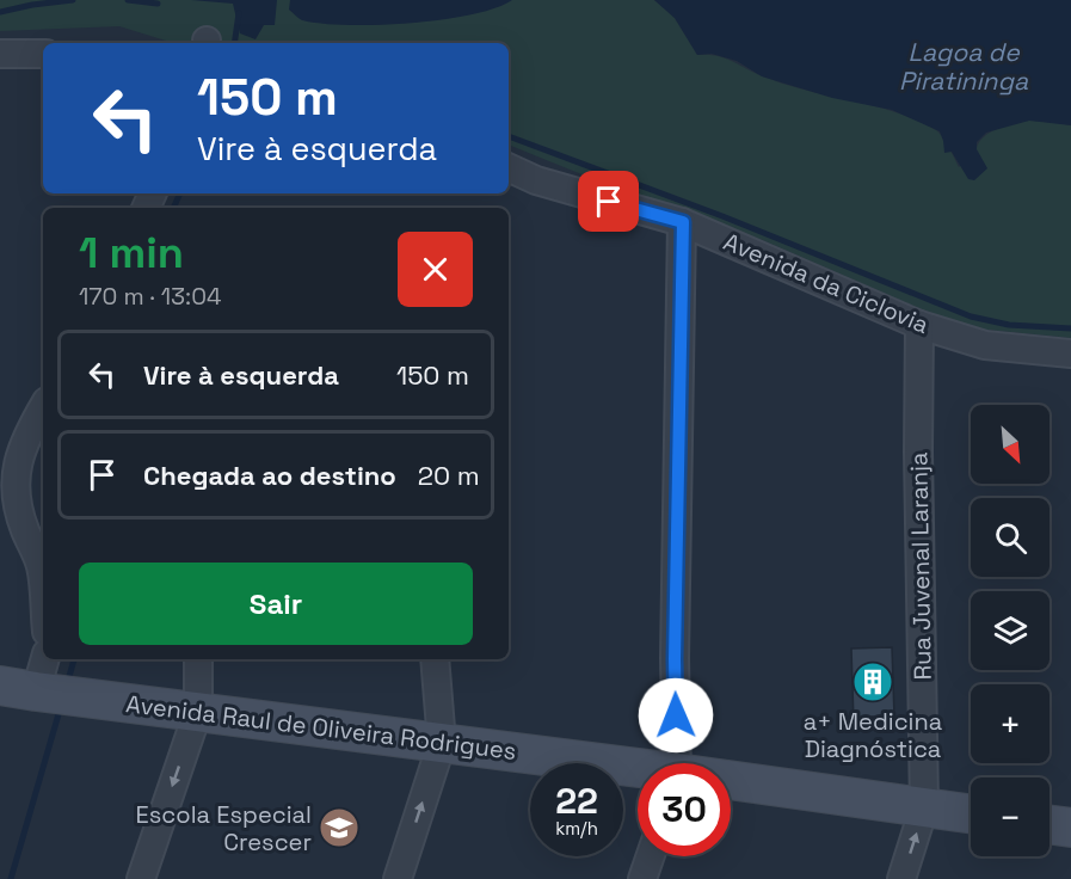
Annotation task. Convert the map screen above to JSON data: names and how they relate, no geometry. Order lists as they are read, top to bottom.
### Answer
{
  "streets": {
    "main road": ["Avenida Raul de Oliveira Rodrigues"],
    "street": ["Avenida da Ciclovia", "Rua Juvenal Laranja"]
  },
  "crossings": [
    ["Avenida da Ciclovia", "Rua Juvenal Laranja"],
    ["Rua Juvenal Laranja", "Avenida Raul de Oliveira Rodrigues"]
  ],
  "water": ["Lagoa de Piratininga"],
  "places": {
    "building": ["a+ Medicina Diagnóstica"],
    "school or university": ["Escola Especial Crescer"]
  },
  "north": "bottom right",
  "page": {
    "turn": ["150 m", "Vire à esquerda"],
    "heading": ["1 min", "170 m · 13:04"],
    "list": [
      {
        "name": "Vire à esquerda",
        "value": "150 m"
      },
      {
        "name": "Chegada ao destino",
        "value": "20 m"
      }
    ],
    "map_buttons": ["+", "−"],
    "buttons": "Sair",
    "speed": "22 km/h",
    "limit": "30"
  }
}
